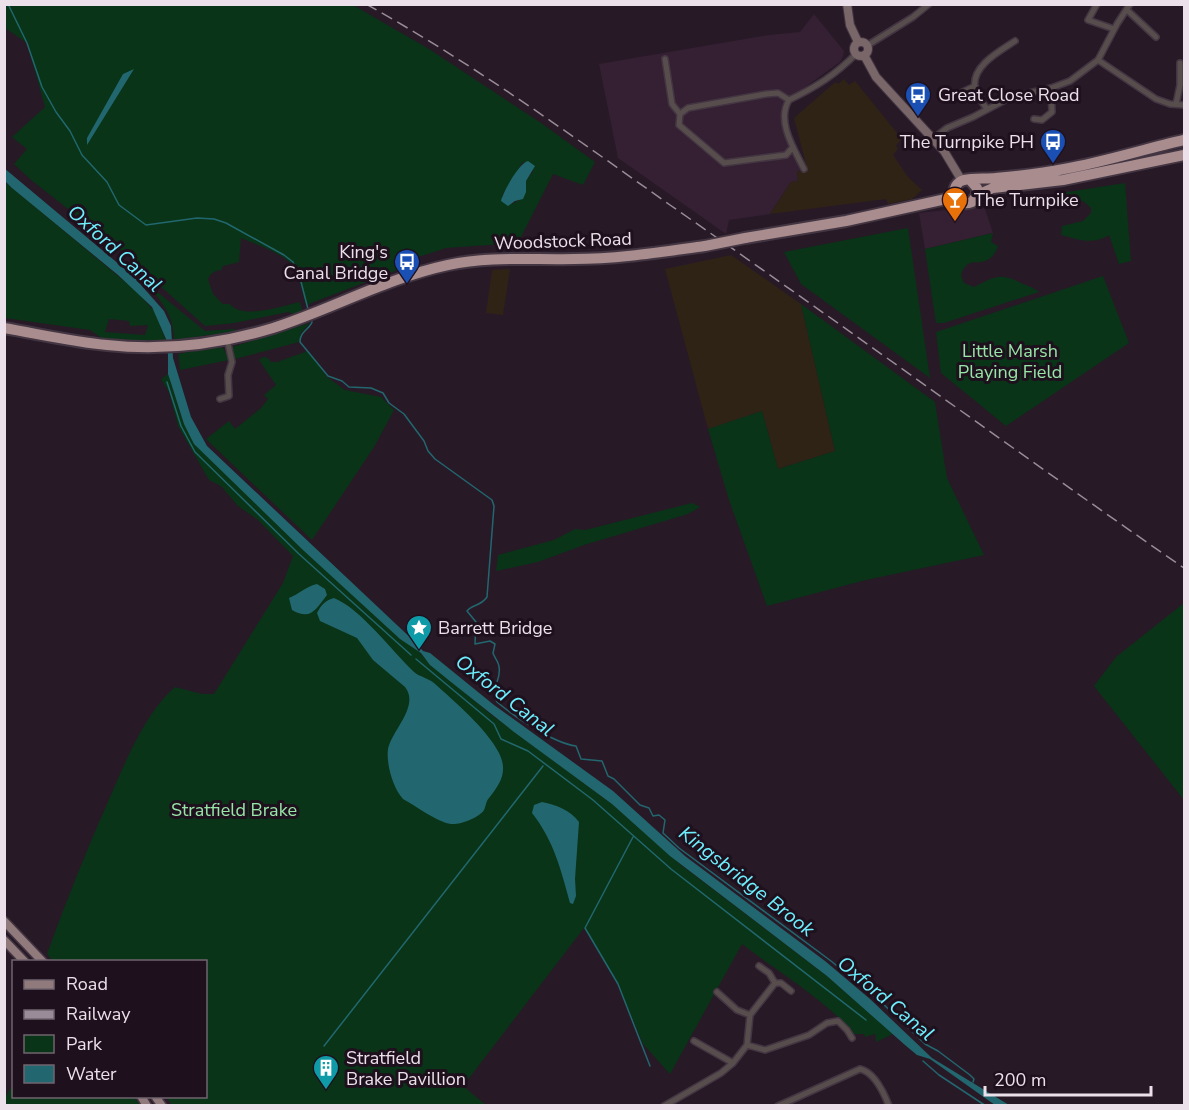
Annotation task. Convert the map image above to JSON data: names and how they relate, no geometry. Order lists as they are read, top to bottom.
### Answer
{
  "streets": {
    "highway": ["Woodstock Road"]
  },
  "water": ["Oxford Canal", "Kingsbridge Brook"],
  "parks": ["Little Marsh Playing Field", "Stratfield Brake"],
  "places": {
    "bus stop": ["Great Close Road", "The Turnpike PH", "King's Canal Bridge"],
    "bar": ["The Turnpike"],
    "place": ["Barrett Bridge"],
    "building": ["Stratfield Brake Pavillion"]
  },
  "legend": [
    "Road",
    "Railway",
    "Park",
    "Water"
  ],
  "scale_bar": "200 m"
}
